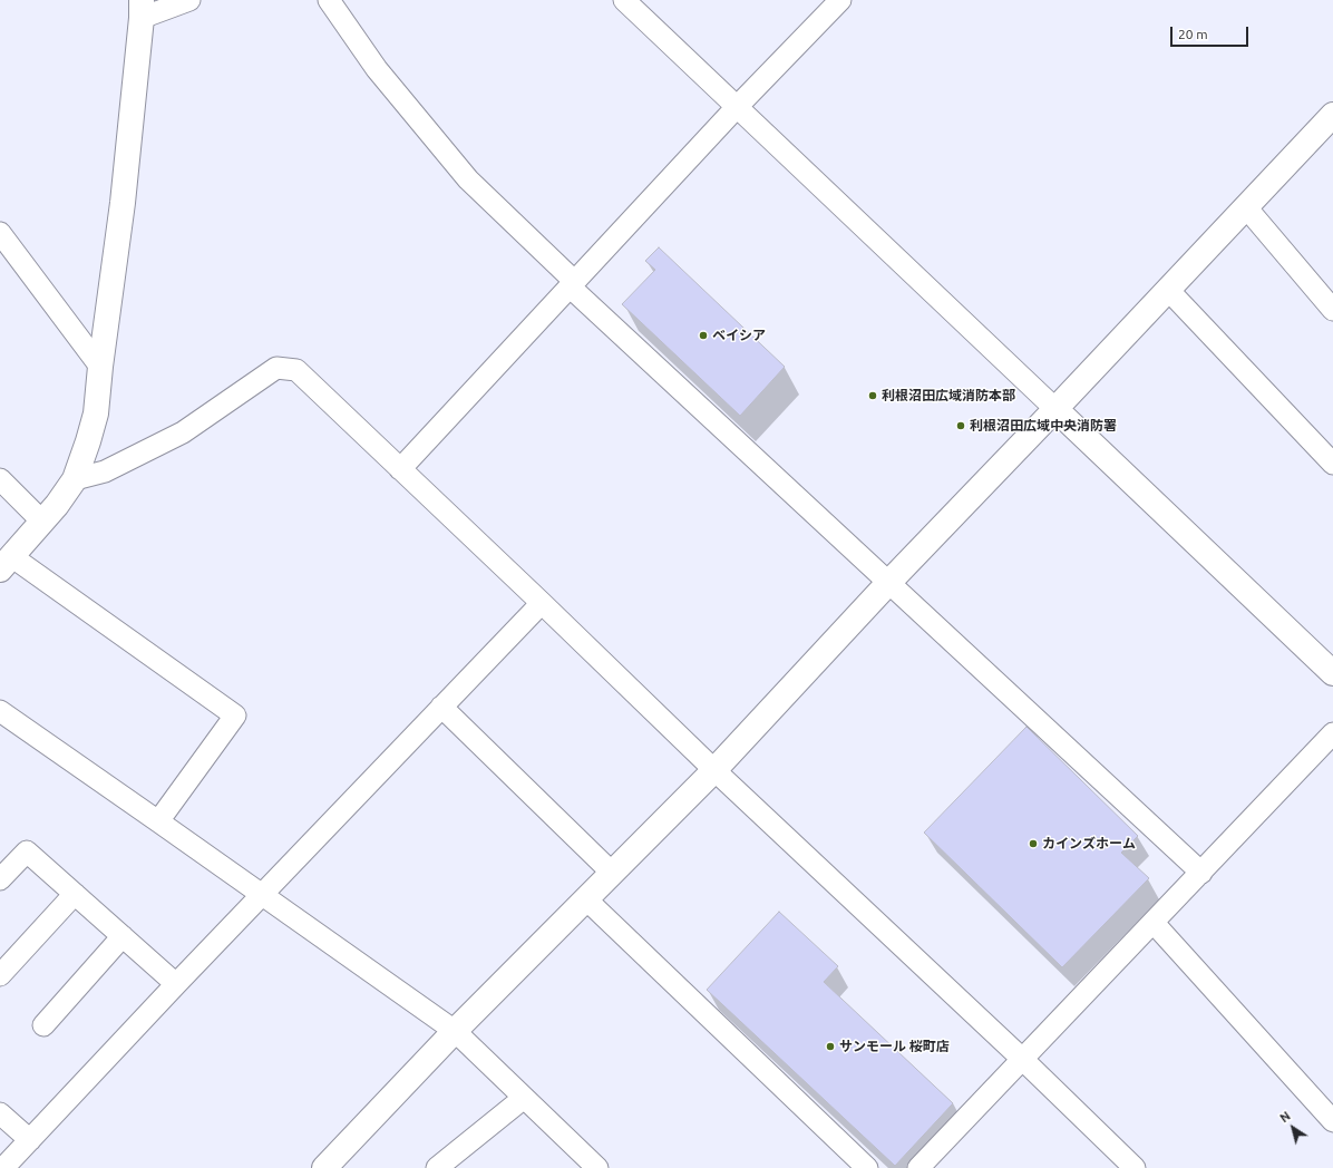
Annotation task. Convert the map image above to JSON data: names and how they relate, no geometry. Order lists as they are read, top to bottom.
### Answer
{
  "places": [
    "ベイシア",
    "利根沼田広域消防本部",
    "利根沼田広域中央消防署",
    "カインズホーム",
    "サンモール 桜町店"
  ],
  "scale_bar": "20 m",
  "north": "top left"
}
